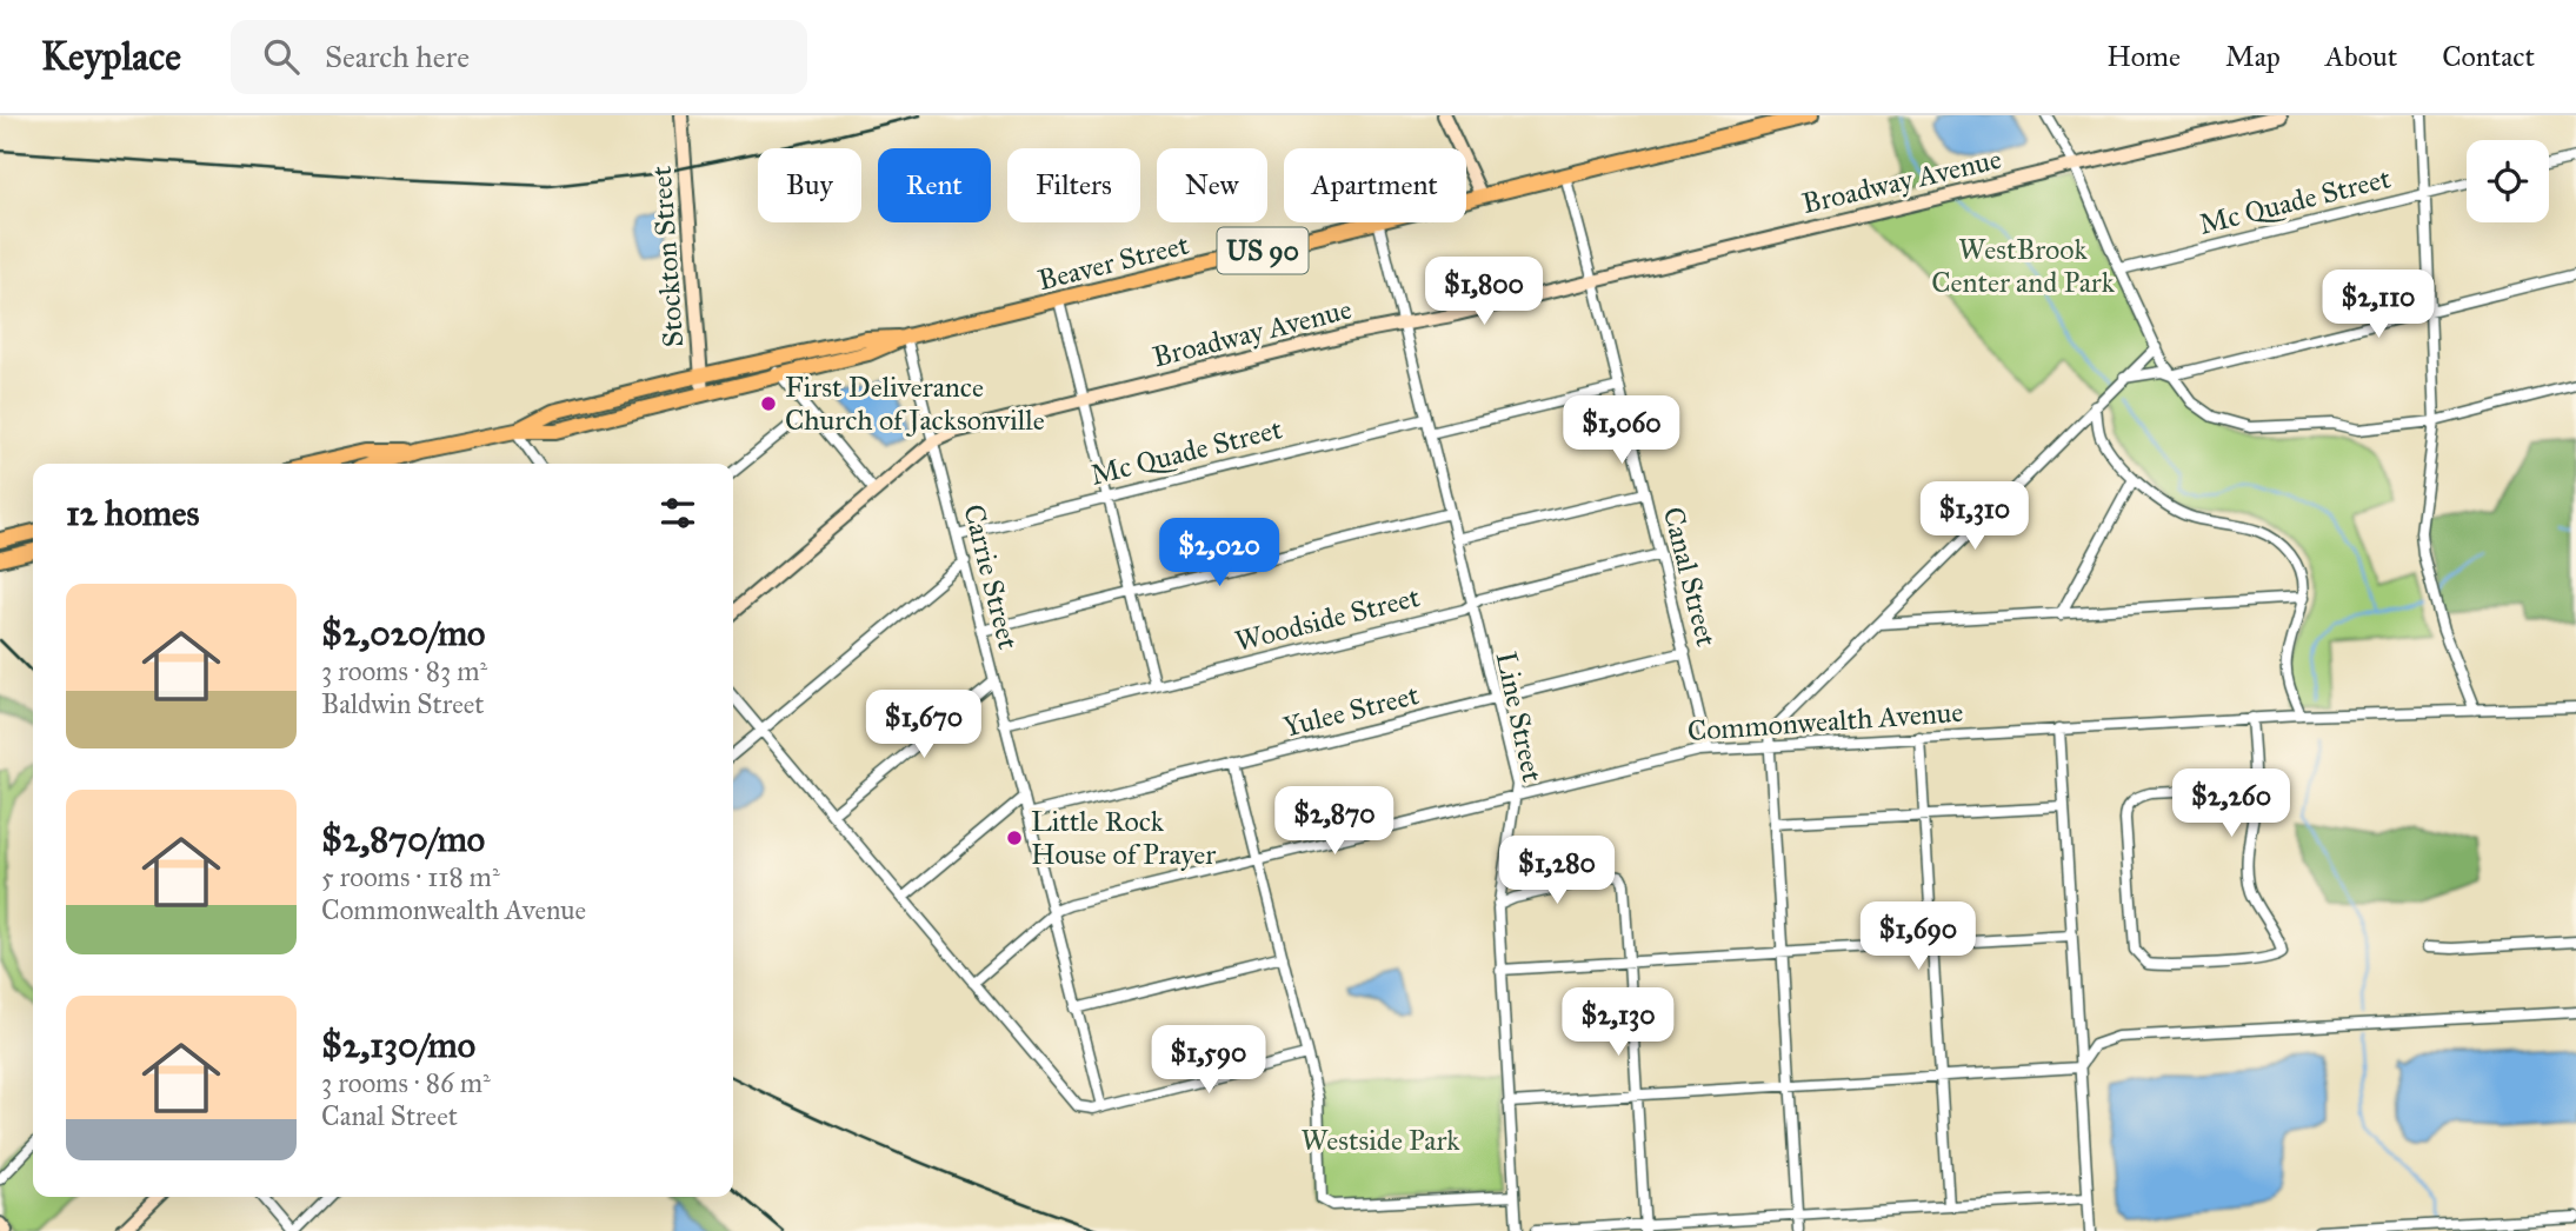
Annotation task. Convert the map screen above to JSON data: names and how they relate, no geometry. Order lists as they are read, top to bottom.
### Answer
{
  "streets": {
    "main road": ["US 90", "Beaver Street"],
    "street": [
      "Broadway Avenue",
      "Mc Quade Street",
      "Stockton Street",
      "Carrie Street",
      "Canal Street",
      "Woodside Street",
      "Yulee Street",
      "Line Street",
      "Commonwealth Avenue"
    ]
  },
  "crossings": [
    ["Broadway Avenue", "Carrie Street"],
    ["Broadway Avenue", "Canal Street"],
    ["Broadway Avenue", "Line Street"],
    ["Mc Quade Street", "Carrie Street"],
    ["Mc Quade Street", "Line Street"],
    ["Stockton Street", "Beaver Street"],
    ["Beaver Street", "Carrie Street"],
    ["Beaver Street", "Canal Street"],
    ["Carrie Street", "Woodside Street"],
    ["Carrie Street", "Yulee Street"],
    ["Carrie Street", "Commonwealth Avenue"],
    ["Canal Street", "Woodside Street"],
    ["Canal Street", "Yulee Street"],
    ["Canal Street", "Commonwealth Avenue"],
    ["Woodside Street", "Line Street"],
    ["Yulee Street", "Line Street"],
    ["Line Street", "Commonwealth Avenue"]
  ],
  "parks": ["WestBrook Center and Park", "Westside Park"],
  "places": ["First Deliverance Church of Jacksonville", "Little Rock House of Prayer"],
  "page": {
    "header": "Keyplace",
    "search": "Search here",
    "nav": [
      "Home",
      "Map",
      "About",
      "Contact"
    ],
    "chip": [
      "Buy",
      "Rent",
      "Filters",
      "New",
      "Apartment"
    ],
    "price": [
      "$1,800",
      "$2,110",
      "$1,060",
      "$1,310",
      "$2,020",
      "$1,670",
      "$2,260",
      "$2,870",
      "$1,280",
      "$1,690",
      "$2,130",
      "$1,590"
    ],
    "heading": "12 homes",
    "list": [
      {
        "name": "$2,020/mo",
        "note": "3 rooms · 83 m² · Baldwin Street"
      },
      {
        "name": "$2,870/mo",
        "note": "5 rooms · 118 m² · Commonwealth Avenue"
      },
      {
        "name": "$2,130/mo",
        "note": "3 rooms · 86 m² · Canal Street"
      }
    ]
  }
}
